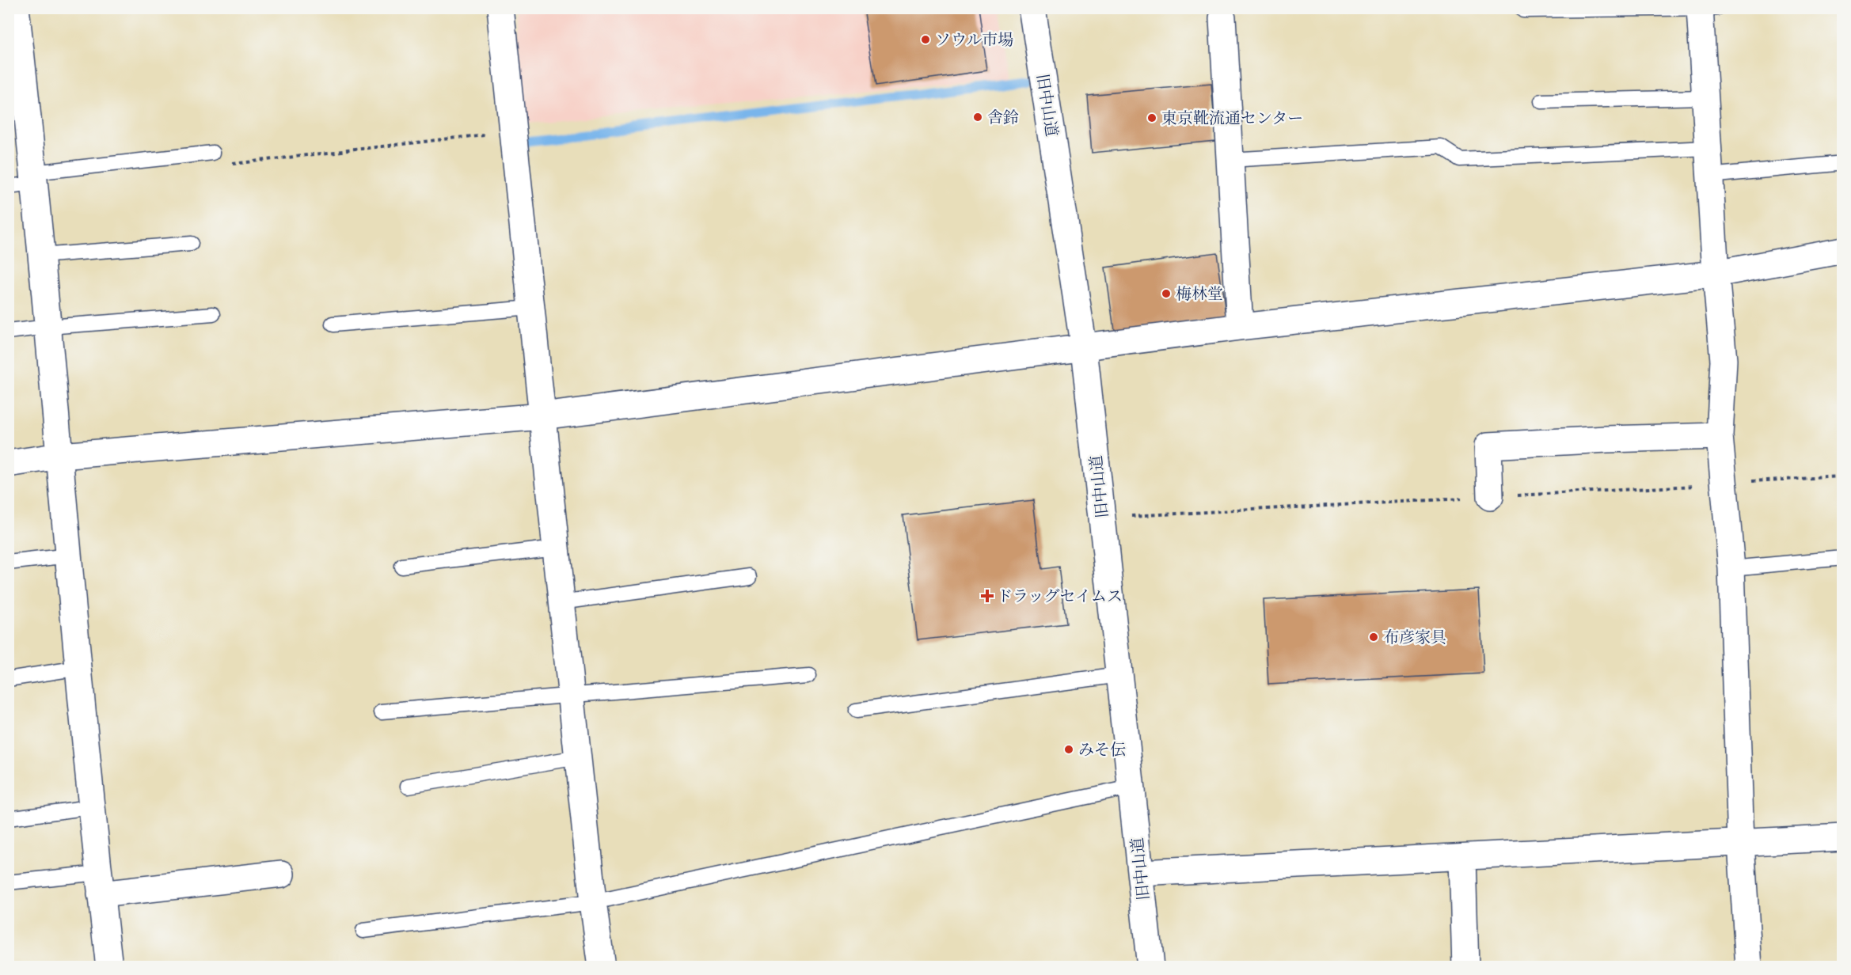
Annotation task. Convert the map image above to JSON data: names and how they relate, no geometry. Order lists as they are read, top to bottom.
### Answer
{
  "streets": {
    "street": ["旧中山道"]
  },
  "places": {
    "other": [
      "ソウル市場",
      "舎鈴",
      "東京靴流通センター",
      "梅林堂",
      "布彦家具",
      "みそ伝"
    ],
    "health": ["ドラッグセイムス"]
  }
}
